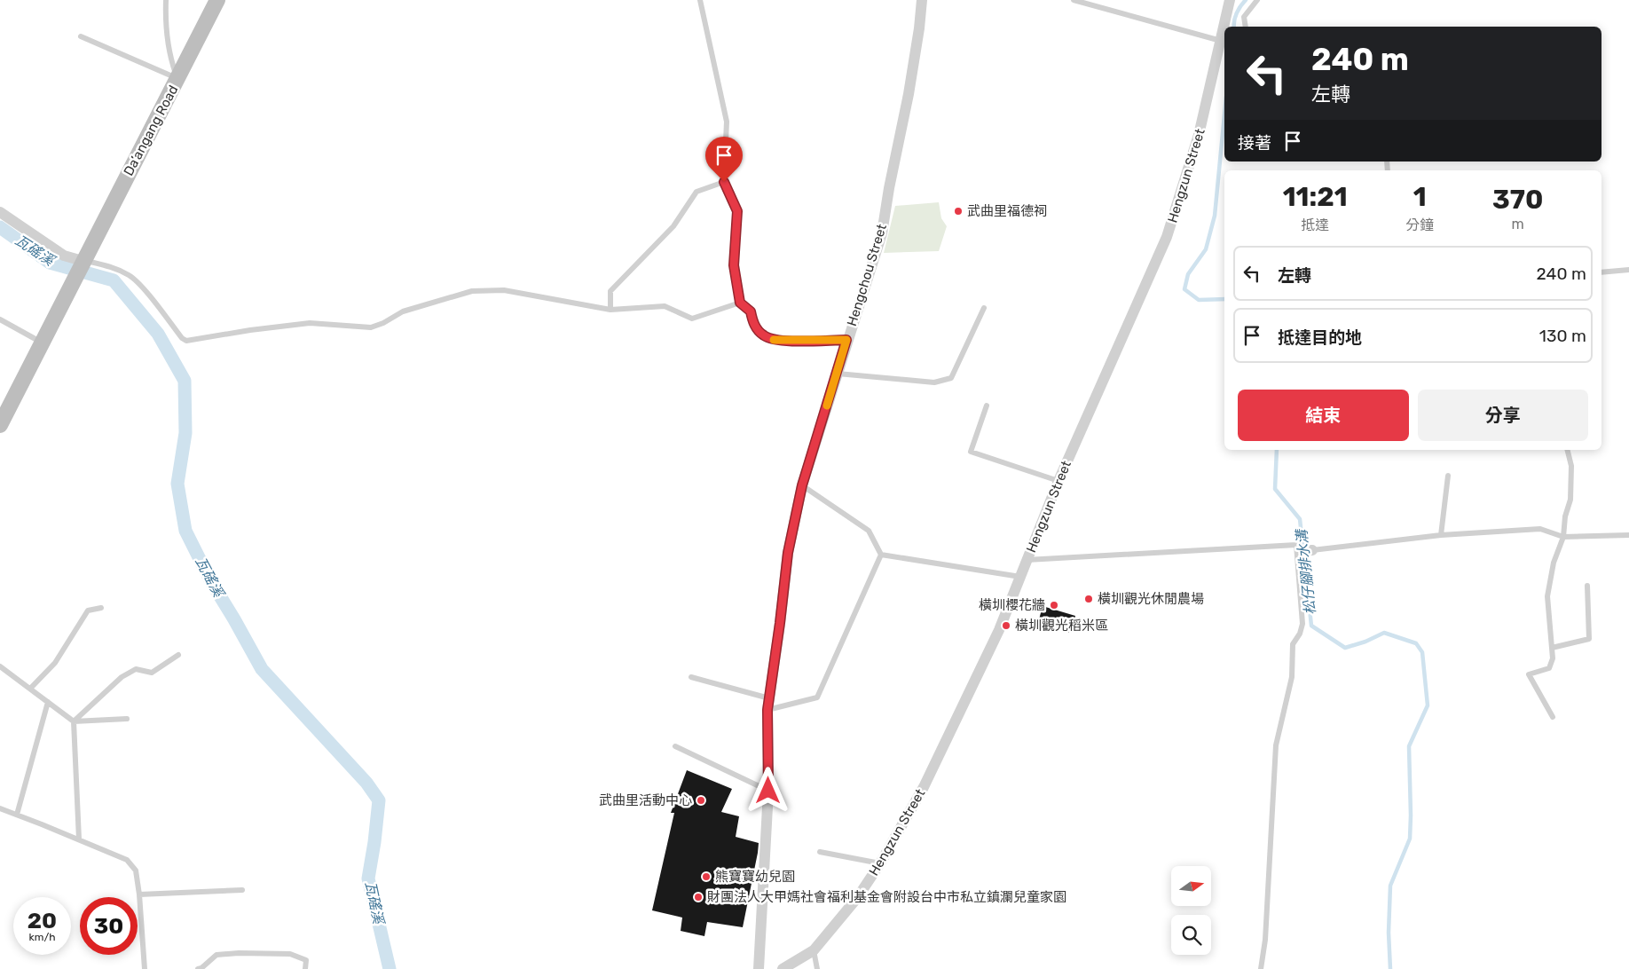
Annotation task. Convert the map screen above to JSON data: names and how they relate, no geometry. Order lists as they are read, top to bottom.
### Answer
{
  "streets": {
    "main road": ["Da’angang Road"],
    "street": ["Hengzun Street", "Hengchou Street"]
  },
  "water": ["瓦磘溪", "松仔腳排水溝"],
  "places": [
    "武曲里福德祠",
    "橫圳觀光休閒農場",
    "橫圳櫻花牆",
    "橫圳觀光稻米區",
    "武曲里活動中心",
    "熊寶寶幼兒園",
    "財團法人大甲媽社會福利基金會附設台中市私立鎮瀾兒童家園"
  ],
  "north": "right",
  "page": {
    "turn": ["240 m", "左轉"],
    "then": "接著",
    "eta": [
      "11:21",
      "抵達",
      "1",
      "分鐘",
      "370",
      "m"
    ],
    "list": [
      {
        "name": "左轉",
        "value": "240 m"
      },
      {
        "name": "抵達目的地",
        "value": "130 m"
      }
    ],
    "buttons": ["結束", "分享"],
    "speed": "20 km/h",
    "limit": "30"
  }
}
